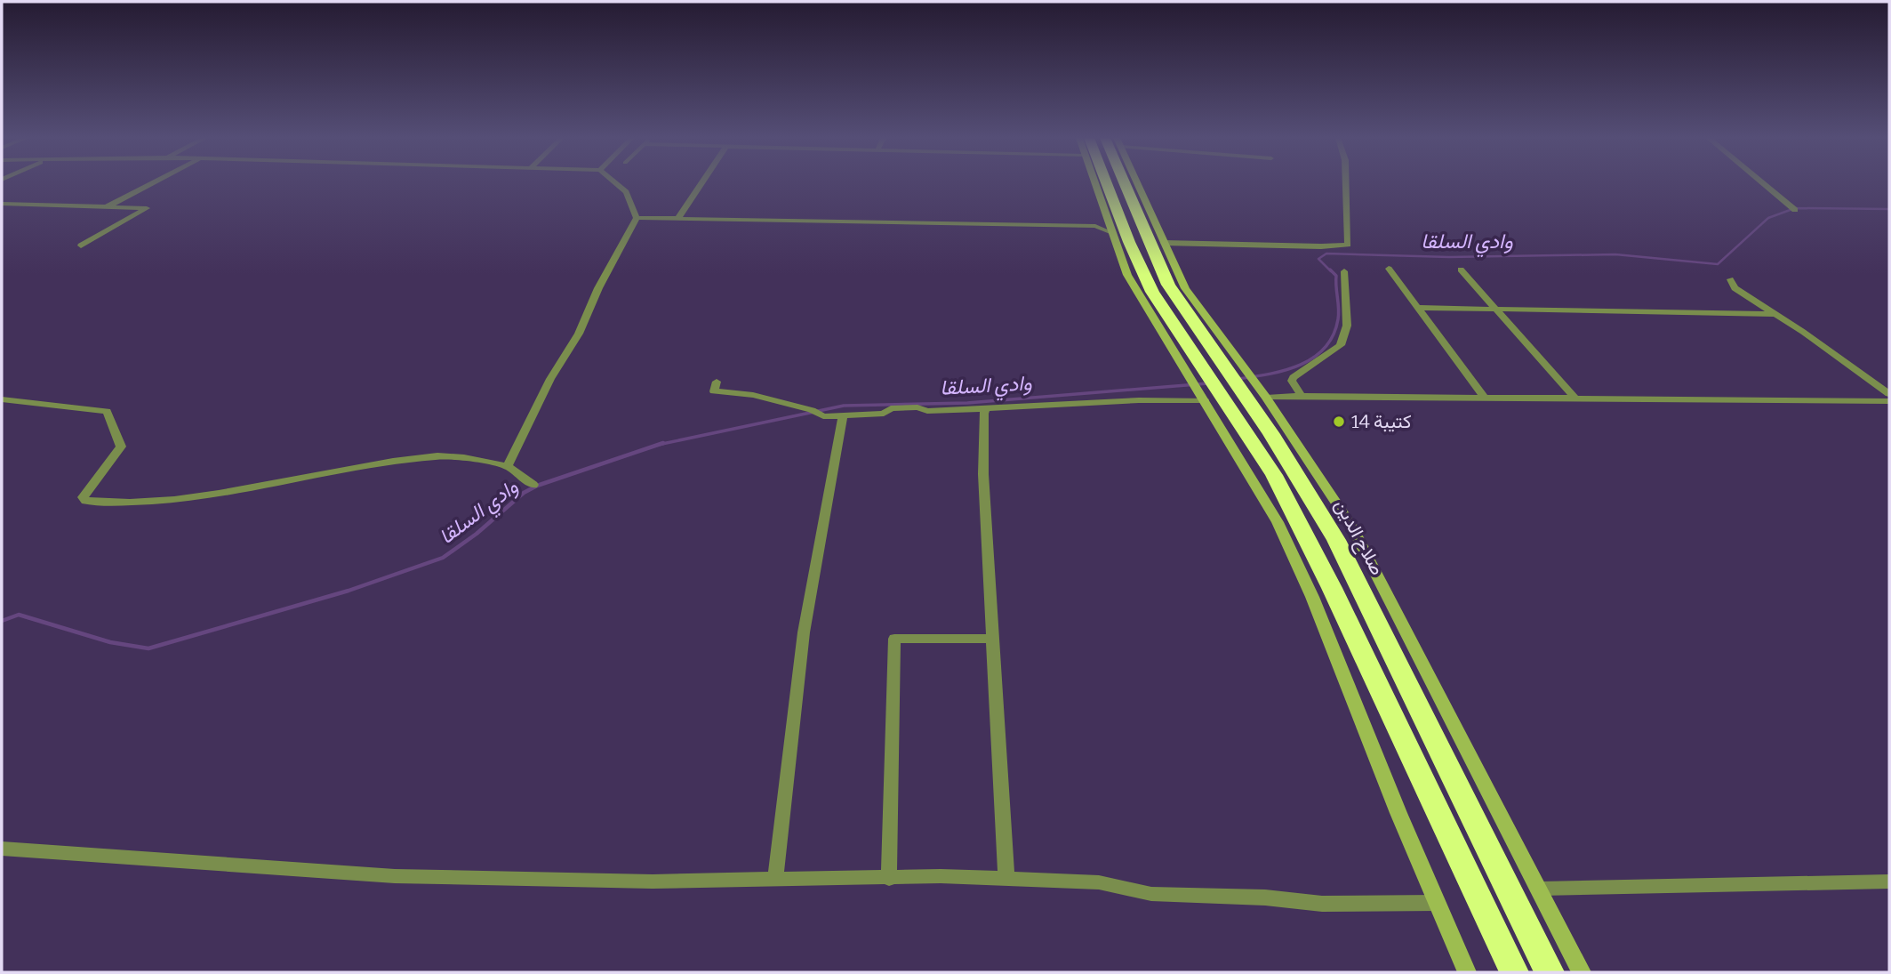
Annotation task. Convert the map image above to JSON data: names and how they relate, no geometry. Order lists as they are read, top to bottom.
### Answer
{
  "streets": {
    "highway": ["صلاح الدين"]
  },
  "water": ["وادي السلقا"],
  "places": ["كتيبة 14"]
}
